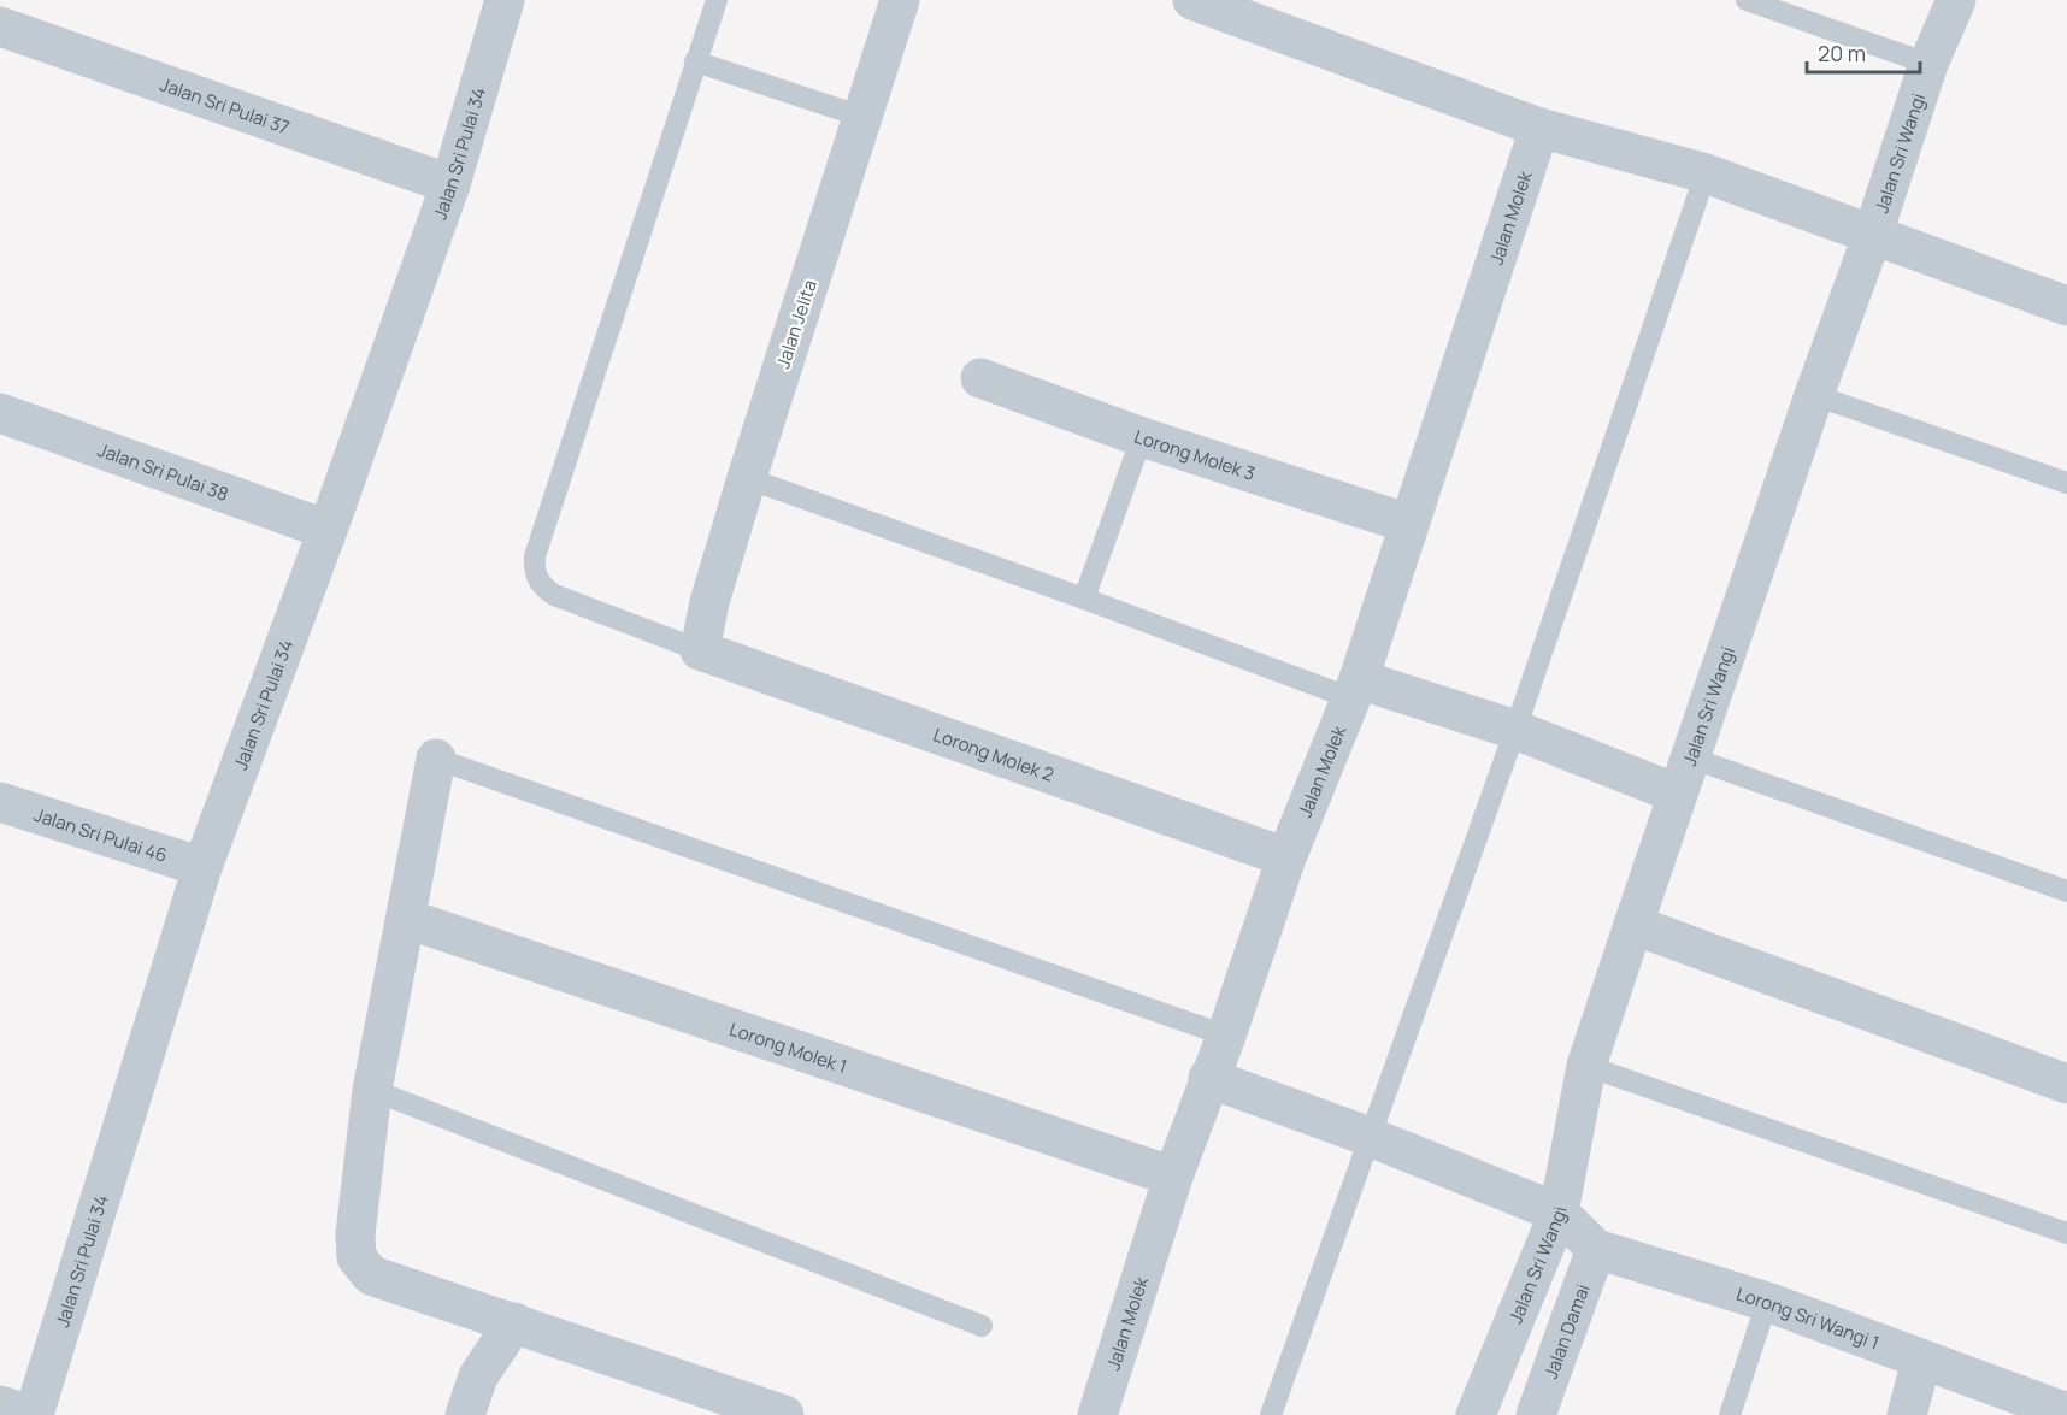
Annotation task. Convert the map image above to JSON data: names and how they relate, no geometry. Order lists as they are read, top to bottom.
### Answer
{
  "streets": {
    "street": [
      "Jalan Sri Pulai 37",
      "Jalan Sri Wangi",
      "Jalan Sri Pulai 34",
      "Jalan Molek",
      "Jalan Jelita",
      "Lorong Molek 3",
      "Jalan Sri Pulai 38",
      "Lorong Molek 2",
      "Jalan Sri Pulai 46",
      "Lorong Molek 1",
      "Lorong Sri Wangi 1",
      "Jalan Damai"
    ]
  },
  "crossings": [
    ["Jalan Sri Pulai 37", "Jalan Sri Pulai 34"],
    ["Jalan Sri Wangi", "Lorong Sri Wangi 1"],
    ["Jalan Sri Pulai 34", "Jalan Sri Pulai 38"],
    ["Jalan Sri Pulai 34", "Jalan Sri Pulai 46"],
    ["Jalan Molek", "Lorong Molek 3"],
    ["Jalan Molek", "Lorong Molek 2"],
    ["Jalan Molek", "Lorong Molek 1"],
    ["Jalan Jelita", "Lorong Molek 2"],
    ["Lorong Sri Wangi 1", "Jalan Damai"]
  ],
  "scale_bar": "20 m"
}
